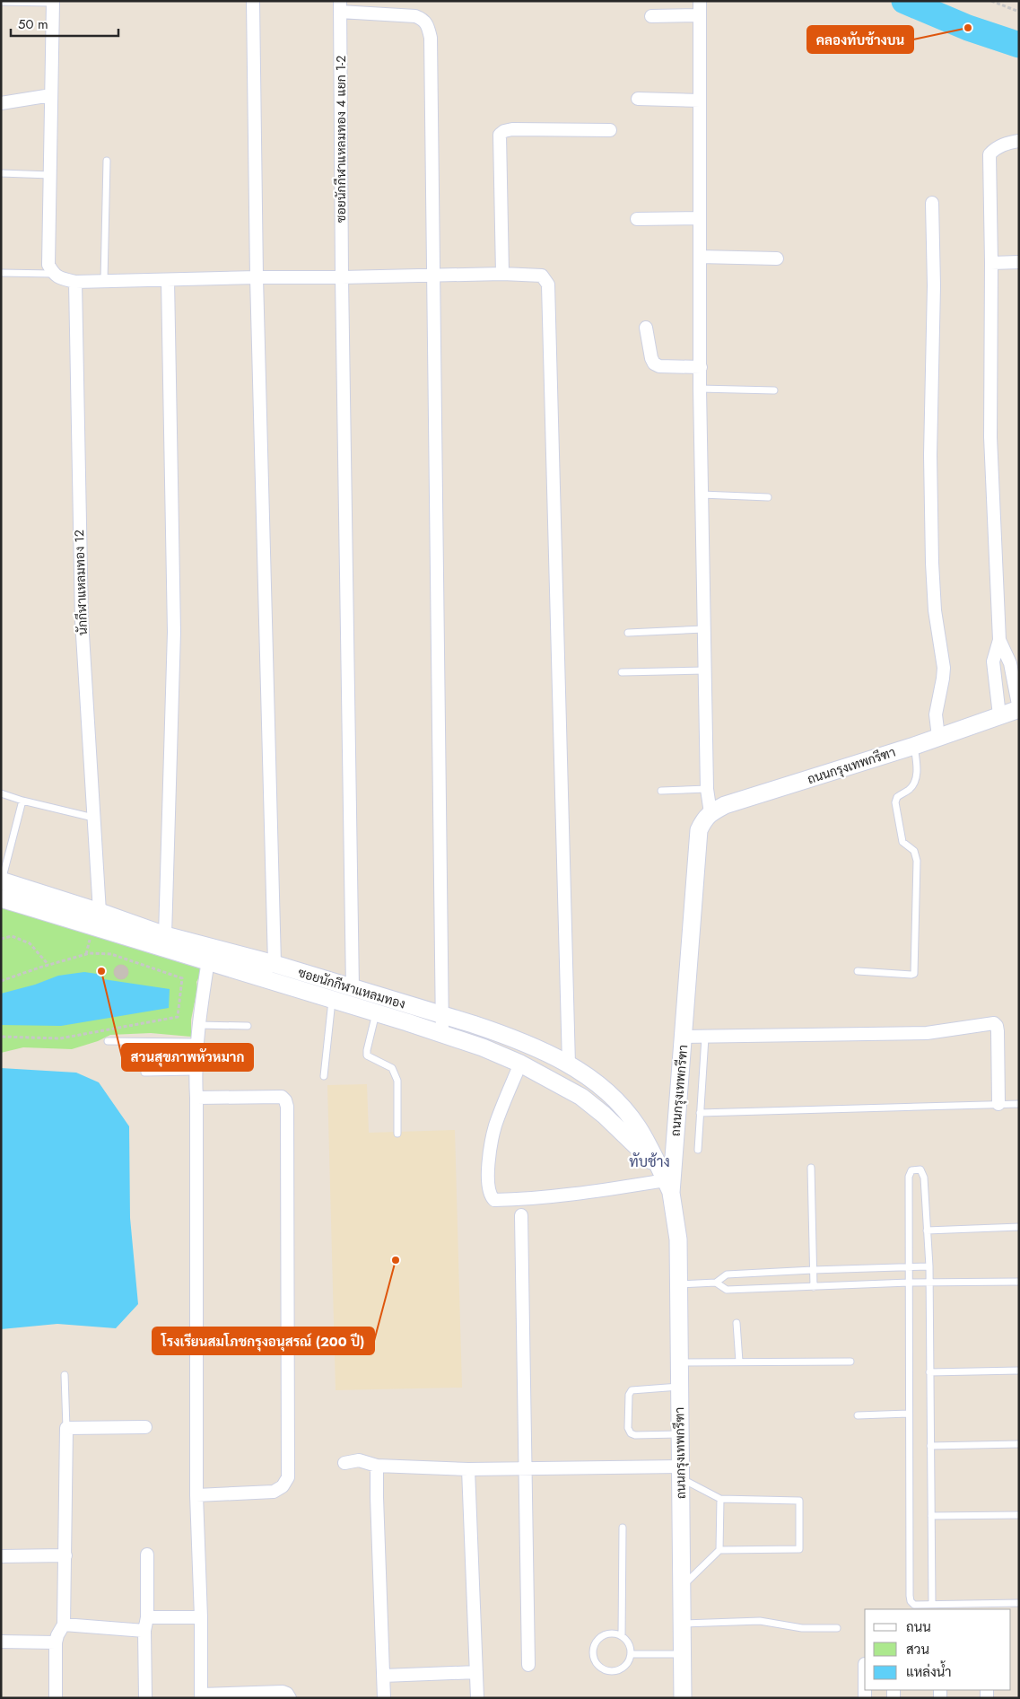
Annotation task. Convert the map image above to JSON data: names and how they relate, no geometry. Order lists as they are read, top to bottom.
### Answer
{
  "streets": {
    "street": [
      "ซอยนักกีฬาแหลมทอง 4 แยก 1-2",
      "นักกีฬาแหลมทอง 12",
      "ถนนกรุงเทพกรีฑา",
      "ซอยนักกีฬาแหลมทอง"
    ]
  },
  "crossings": [
    ["ซอยนักกีฬาแหลมทอง 4 แยก 1-2", "ซอยนักกีฬาแหลมทอง"],
    ["นักกีฬาแหลมทอง 12", "ซอยนักกีฬาแหลมทอง"],
    ["ถนนกรุงเทพกรีฑา", "ซอยนักกีฬาแหลมทอง"]
  ],
  "districts": ["ทับช้าง"],
  "places": ["คลองทับช้างบน", "สวนสุขภาพหัวหมาก", "โรงเรียนสมโภชกรุงอนุสรณ์ (200 ปี)"],
  "legend": ["ถนน", "สวน", "แหล่งน้ำ"],
  "scale_bar": "50 m"
}
